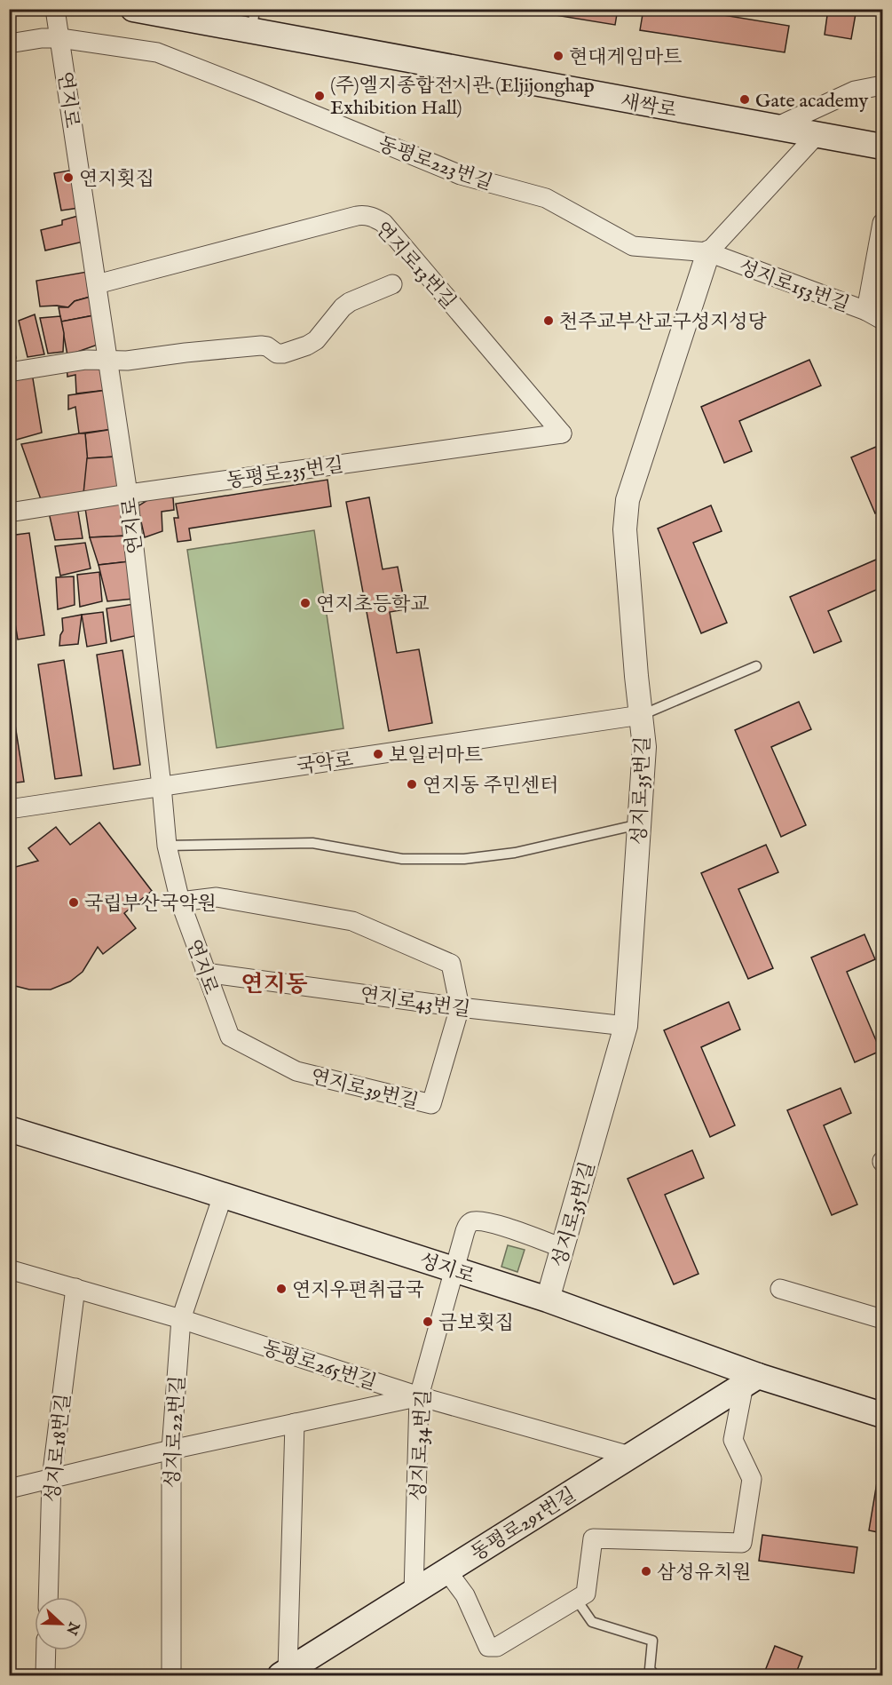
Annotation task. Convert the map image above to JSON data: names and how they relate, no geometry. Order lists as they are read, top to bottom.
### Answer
{
  "streets": {
    "main road": ["새싹로", "성지로", "동평로291번길"],
    "street": [
      "연지로",
      "동평로223번길",
      "연지로13번길",
      "성지로153번길",
      "동평로235번길",
      "국악로",
      "성지로35번길",
      "연지로43번길",
      "연지로39번길",
      "동평로265번길",
      "성지로22번길",
      "성지로34번길",
      "성지로18번길"
    ]
  },
  "crossings": [
    ["연지로", "동평로223번길"],
    ["연지로", "연지로13번길"],
    ["연지로", "동평로235번길"],
    ["연지로", "국악로"],
    ["연지로", "연지로43번길"],
    ["연지로", "연지로39번길"],
    ["동평로223번길", "성지로153번길"],
    ["동평로223번길", "성지로35번길"],
    ["연지로13번길", "동평로235번길"],
    ["성지로153번길", "성지로35번길"],
    ["국악로", "성지로35번길"],
    ["성지로35번길", "연지로43번길"],
    ["성지로35번길", "성지로"],
    ["성지로35번길", "성지로34번길"],
    ["연지로43번길", "연지로39번길"],
    ["성지로", "성지로22번길"],
    ["성지로", "성지로34번길"],
    ["성지로", "동평로291번길"],
    ["동평로265번길", "성지로22번길"],
    ["동평로265번길", "성지로34번길"],
    ["동평로265번길", "성지로18번길"],
    ["동평로265번길", "동평로291번길"],
    ["성지로34번길", "동평로291번길"]
  ],
  "districts": ["연지동"],
  "places": [
    "현대게임마트",
    "(주)엘지종합전시관 (Eljijonghap Exhibition Hall)",
    "Gate academy",
    "연지횟집",
    "천주교부산교구성지성당",
    "연지초등학교",
    "보일러마트",
    "연지동 주민센터",
    "국립부산국악원",
    "연지우편취급국",
    "금보횟집",
    "삼성유치원"
  ],
  "north": "right"
}
